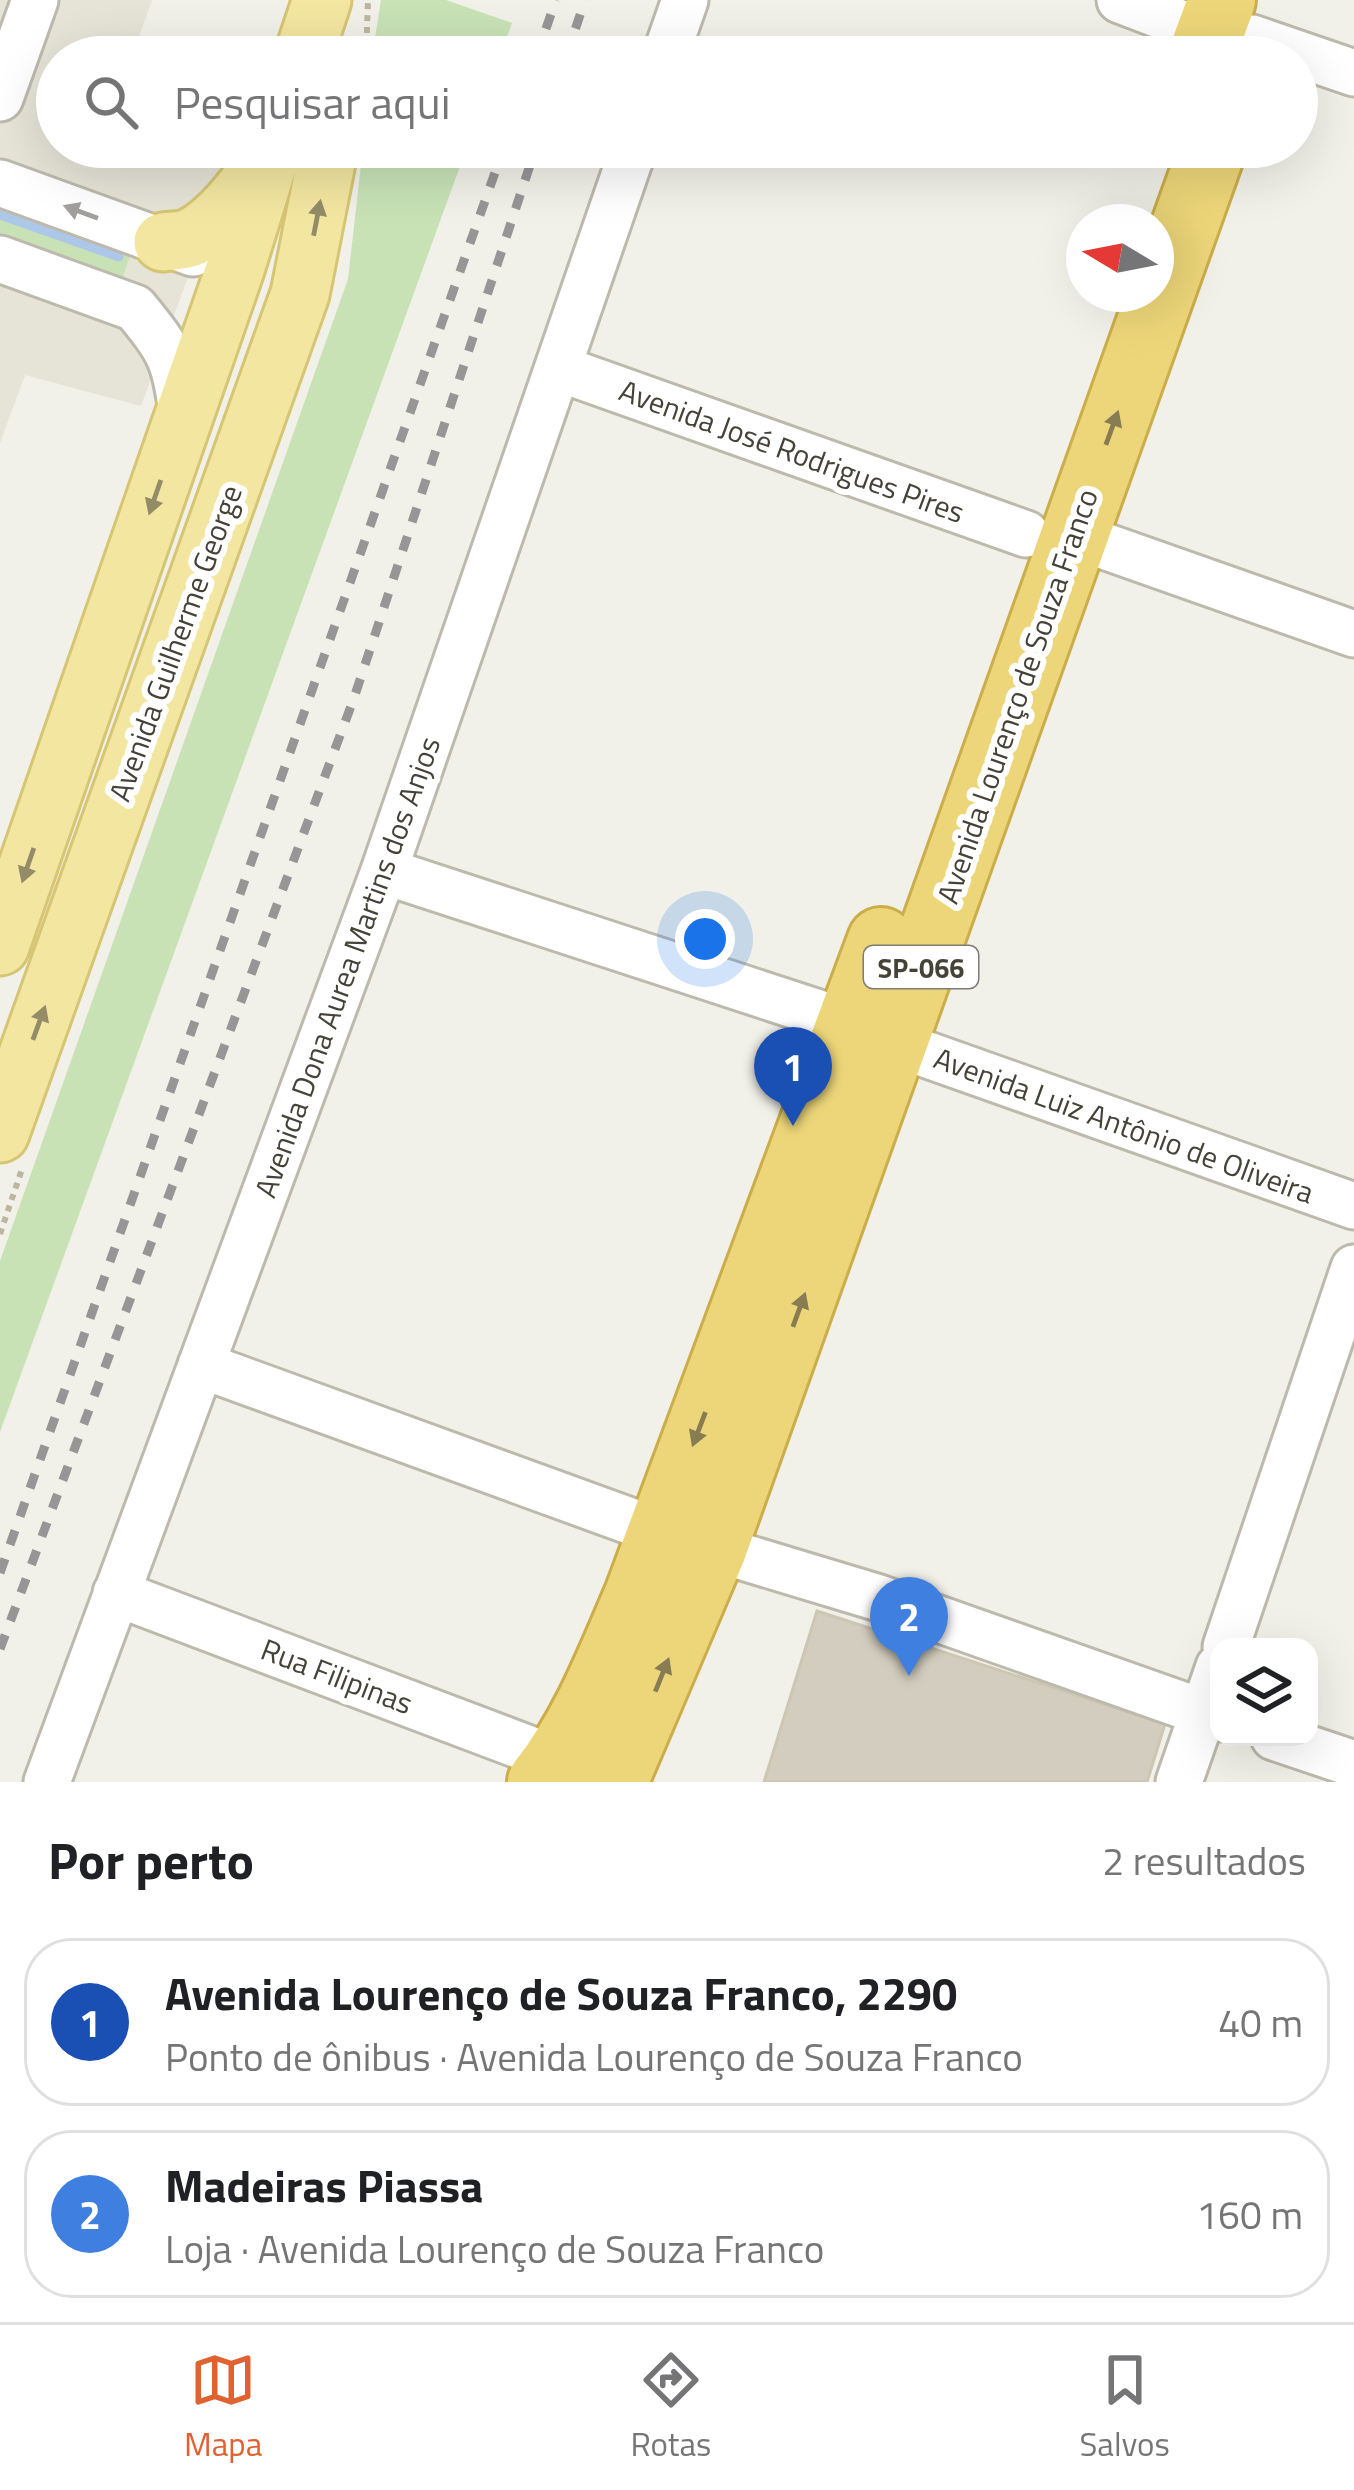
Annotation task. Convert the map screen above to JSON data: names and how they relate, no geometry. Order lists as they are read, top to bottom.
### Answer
{
  "streets": {
    "highway": ["Avenida Lourenço de Souza Franco", "SP-066"],
    "main road": ["Avenida Guilherme George"],
    "street": [
      "Avenida José Rodrigues Pires",
      "Avenida Dona Aurea Martins dos Anjos",
      "Avenida Luiz Antônio de Oliveira",
      "Rua Filipinas"
    ]
  },
  "crossings": [
    ["Avenida José Rodrigues Pires", "Avenida Lourenço de Souza Franco"],
    ["Avenida José Rodrigues Pires", "Avenida Dona Aurea Martins dos Anjos"],
    ["Avenida Lourenço de Souza Franco", "Avenida Luiz Antônio de Oliveira"],
    ["Avenida Lourenço de Souza Franco", "Rua Filipinas"],
    ["Avenida Dona Aurea Martins dos Anjos", "Avenida Luiz Antônio de Oliveira"],
    ["Avenida Dona Aurea Martins dos Anjos", "Rua Filipinas"]
  ],
  "north": "left",
  "page": {
    "search": "Pesquisar aqui",
    "pins": ["1", "2"],
    "heading": ["Por perto", "2 resultados"],
    "list": [
      {
        "mark": "1",
        "name": "Avenida Lourenço de Souza Franco, 2290",
        "note": "Ponto de ônibus · Avenida Lourenço de Souza Franco",
        "value": "40 m"
      },
      {
        "mark": "2",
        "name": "Madeiras Piassa",
        "note": "Loja · Avenida Lourenço de Souza Franco",
        "value": "160 m"
      }
    ],
    "nav": ["Mapa", "Rotas", "Salvos"]
  }
}
